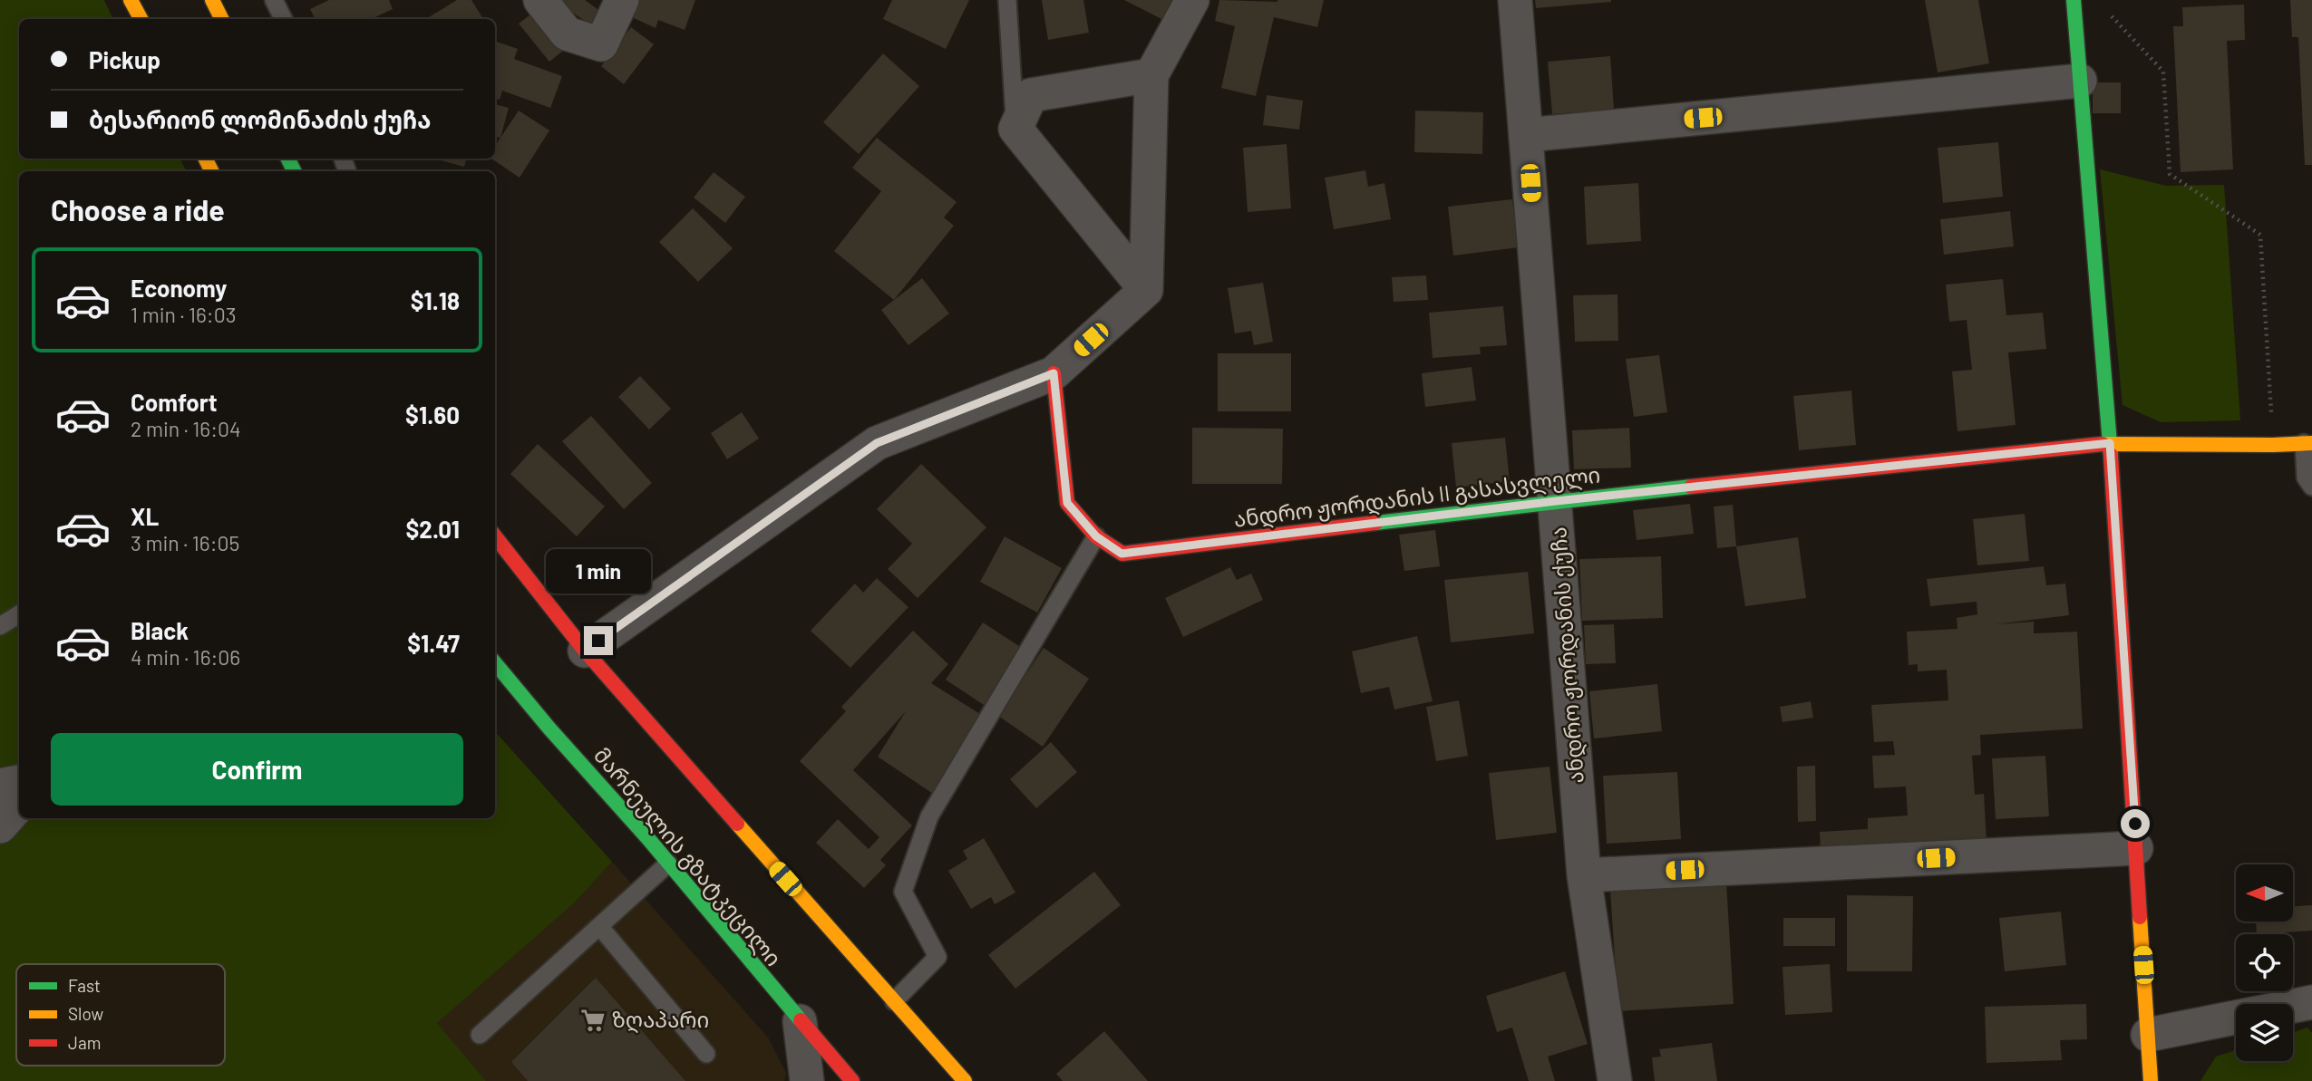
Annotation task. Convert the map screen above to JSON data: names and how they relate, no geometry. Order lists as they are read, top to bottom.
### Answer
{
  "streets": {
    "main road": ["ანდრო ჟორდანის II გასასვლელი", "მარნეულის გზატკეცილი"],
    "street": ["ანდრო ჟორდანის ქუჩა"]
  },
  "crossings": [
    ["ანდრო ჟორდანის II გასასვლელი", "ანდრო ჟორდანის ქუჩა"]
  ],
  "places": {
    "supermarket": ["ზღაპარი"]
  },
  "legend": ["Fast", "Slow", "Jam"],
  "north": "left",
  "page": {
    "banner": ["Pickup", "ბესარიონ ლომინაძის ქუჩა"],
    "heading": "Choose a ride",
    "list": [
      {
        "name": "Economy",
        "note": "1 min · 16:03",
        "value": "$1.18"
      },
      {
        "name": "Comfort",
        "note": "2 min · 16:04",
        "value": "$1.60"
      },
      {
        "name": "XL",
        "note": "3 min · 16:05",
        "value": "$2.01"
      },
      {
        "name": "Black",
        "note": "4 min · 16:06",
        "value": "$1.47"
      }
    ],
    "bubble": "1 min",
    "buttons": "Confirm"
  }
}
